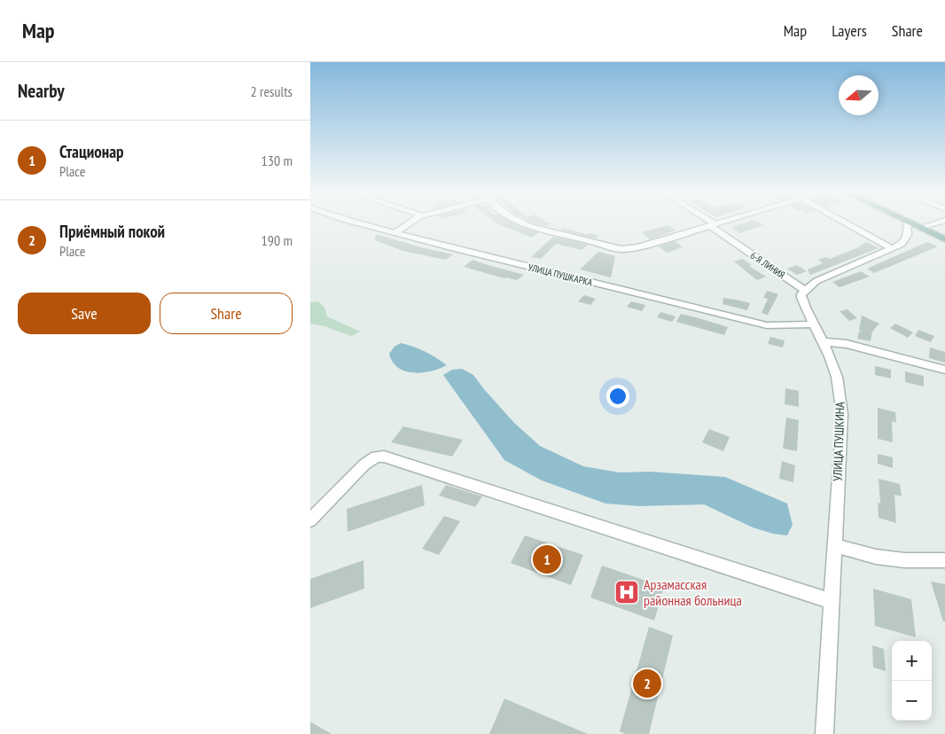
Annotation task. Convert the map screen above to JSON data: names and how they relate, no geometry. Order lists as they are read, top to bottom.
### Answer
{
  "streets": {
    "street": ["6-Я ЛИНИЯ", "УЛИЦА ПУШКАРКА", "УЛИЦА ПУШКИНА"]
  },
  "crossings": [
    ["6-Я ЛИНИЯ", "УЛИЦА ПУШКИНА"],
    ["УЛИЦА ПУШКАРКА", "УЛИЦА ПУШКИНА"]
  ],
  "places": {
    "hospital": ["Арзамасская районная больница"]
  },
  "north": "left",
  "page": {
    "header": "Map",
    "nav": ["Map", "Layers", "Share"],
    "heading": ["Nearby", "2 results"],
    "list": [
      {
        "mark": "1",
        "name": "Стационар",
        "note": "Place",
        "value": "130 m"
      },
      {
        "mark": "2",
        "name": "Приёмный покой",
        "note": "Place",
        "value": "190 m"
      }
    ],
    "buttons": ["Save", "Share"],
    "pins": ["1", "2"],
    "map_buttons": ["+", "−"]
  }
}
